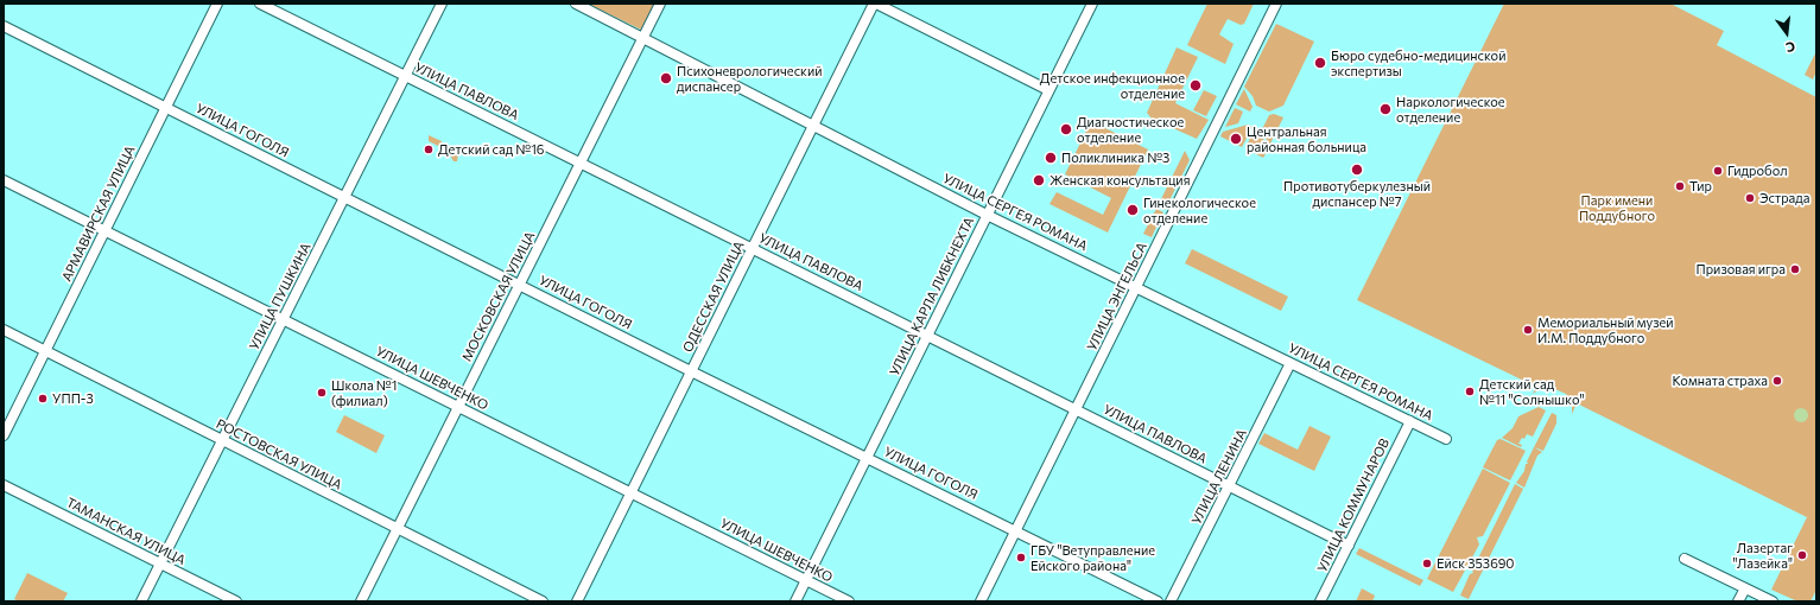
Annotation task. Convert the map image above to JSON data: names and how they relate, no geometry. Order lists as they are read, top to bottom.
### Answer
{
  "streets": {
    "street": [
      "УЛИЦА ПАВЛОВА",
      "УЛИЦА ГОГОЛЯ",
      "УЛИЦА СЕРГЕЯ РОМАНА",
      "АРМАВИРСКАЯ УЛИЦА",
      "УЛИЦА ПУШКИНА",
      "МОСКОВСКАЯ УЛИЦА",
      "ОДЕССКАЯ УЛИЦА",
      "УЛИЦА КАРЛА ЛИБКНЕХТА",
      "УЛИЦА ЭНГЕЛЬСА",
      "УЛИЦА ШЕВЧЕНКО",
      "РОСТОВСКАЯ УЛИЦА",
      "УЛИЦА ЛЕНИНА",
      "УЛИЦА КОММУНАРОВ",
      "ТАМАНСКАЯ УЛИЦА"
    ]
  },
  "crossings": [
    ["УЛИЦА ПАВЛОВА", "УЛИЦА ПУШКИНА"],
    ["УЛИЦА ПАВЛОВА", "МОСКОВСКАЯ УЛИЦА"],
    ["УЛИЦА ПАВЛОВА", "ОДЕССКАЯ УЛИЦА"],
    ["УЛИЦА ПАВЛОВА", "УЛИЦА КАРЛА ЛИБКНЕХТА"],
    ["УЛИЦА ПАВЛОВА", "УЛИЦА ЭНГЕЛЬСА"],
    ["УЛИЦА ПАВЛОВА", "УЛИЦА ЛЕНИНА"],
    ["УЛИЦА ПАВЛОВА", "УЛИЦА КОММУНАРОВ"],
    ["УЛИЦА ГОГОЛЯ", "АРМАВИРСКАЯ УЛИЦА"],
    ["УЛИЦА ГОГОЛЯ", "УЛИЦА ПУШКИНА"],
    ["УЛИЦА ГОГОЛЯ", "МОСКОВСКАЯ УЛИЦА"],
    ["УЛИЦА ГОГОЛЯ", "ОДЕССКАЯ УЛИЦА"],
    ["УЛИЦА ГОГОЛЯ", "УЛИЦА КАРЛА ЛИБКНЕХТА"],
    ["УЛИЦА ГОГОЛЯ", "УЛИЦА ЭНГЕЛЬСА"],
    ["УЛИЦА СЕРГЕЯ РОМАНА", "МОСКОВСКАЯ УЛИЦА"],
    ["УЛИЦА СЕРГЕЯ РОМАНА", "ОДЕССКАЯ УЛИЦА"],
    ["УЛИЦА СЕРГЕЯ РОМАНА", "УЛИЦА КАРЛА ЛИБКНЕХТА"],
    ["УЛИЦА СЕРГЕЯ РОМАНА", "УЛИЦА ЭНГЕЛЬСА"],
    ["УЛИЦА СЕРГЕЯ РОМАНА", "УЛИЦА ЛЕНИНА"],
    ["УЛИЦА СЕРГЕЯ РОМАНА", "УЛИЦА КОММУНАРОВ"],
    ["АРМАВИРСКАЯ УЛИЦА", "УЛИЦА ШЕВЧЕНКО"],
    ["АРМАВИРСКАЯ УЛИЦА", "РОСТОВСКАЯ УЛИЦА"],
    ["УЛИЦА ПУШКИНА", "УЛИЦА ШЕВЧЕНКО"],
    ["УЛИЦА ПУШКИНА", "РОСТОВСКАЯ УЛИЦА"],
    ["УЛИЦА ПУШКИНА", "ТАМАНСКАЯ УЛИЦА"],
    ["МОСКОВСКАЯ УЛИЦА", "УЛИЦА ШЕВЧЕНКО"],
    ["МОСКОВСКАЯ УЛИЦА", "РОСТОВСКАЯ УЛИЦА"],
    ["ОДЕССКАЯ УЛИЦА", "УЛИЦА ШЕВЧЕНКО"],
    ["УЛИЦА КАРЛА ЛИБКНЕХТА", "УЛИЦА ШЕВЧЕНКО"]
  ],
  "parks": ["Парк имени Поддубного"],
  "places": [
    "Бюро судебно-медицинской экспертизы",
    "Психоневрологический диспансер",
    "Детское инфекционное отделение",
    "Наркологическое отделение",
    "Диагностическое отделение",
    "Центральная районная больница",
    "Детский сад №16",
    "Поликлиника №3",
    "Противотуберкулезный диспансер №7",
    "Гидробол",
    "Женская консультация",
    "Тир",
    "Эстрада",
    "Гинекологическое отделение",
    "Призовая игра",
    "Мемориальный музей И.М. Поддубного",
    "Комната страха",
    "Детский сад №11 \"Солнышко\"",
    "Школа №1 (филиал)",
    "УПП-3",
    "Лазертаг \"Лазейка\"",
    "ГБУ \"Ветуправление Ейского района\"",
    "Ейск 353690"
  ],
  "north": "bottom"
}
